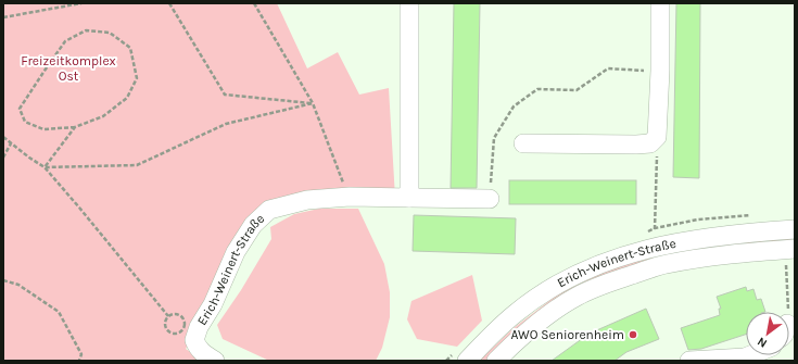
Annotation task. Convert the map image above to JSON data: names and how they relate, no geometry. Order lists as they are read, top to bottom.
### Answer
{
  "streets": {
    "street": ["Erich-Weinert-Straße"]
  },
  "parks": ["Freizeitkomplex Ost"],
  "places": ["AWO Seniorenheim"],
  "north": "bottom left"
}
